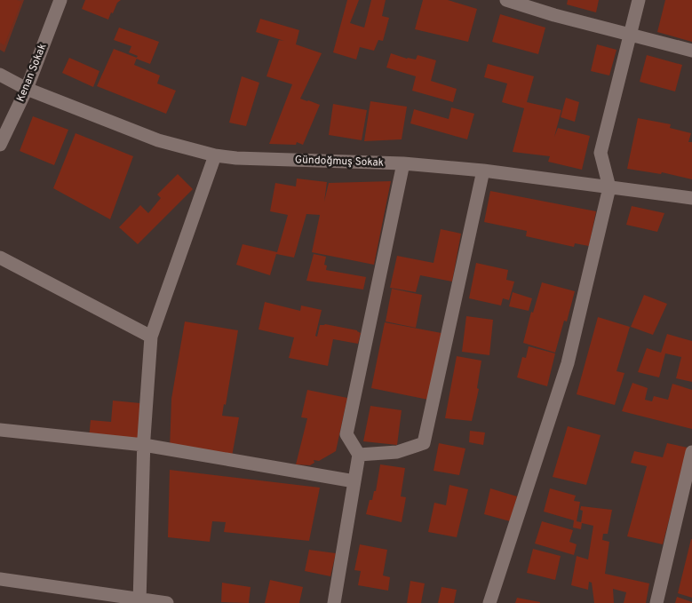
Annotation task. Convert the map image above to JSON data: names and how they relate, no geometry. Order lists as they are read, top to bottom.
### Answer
{
  "streets": {
    "street": ["Kenan Sokak", "Gündoğmuş Sokak"]
  },
  "crossings": [
    ["Kenan Sokak", "Gündoğmuş Sokak"]
  ]
}
